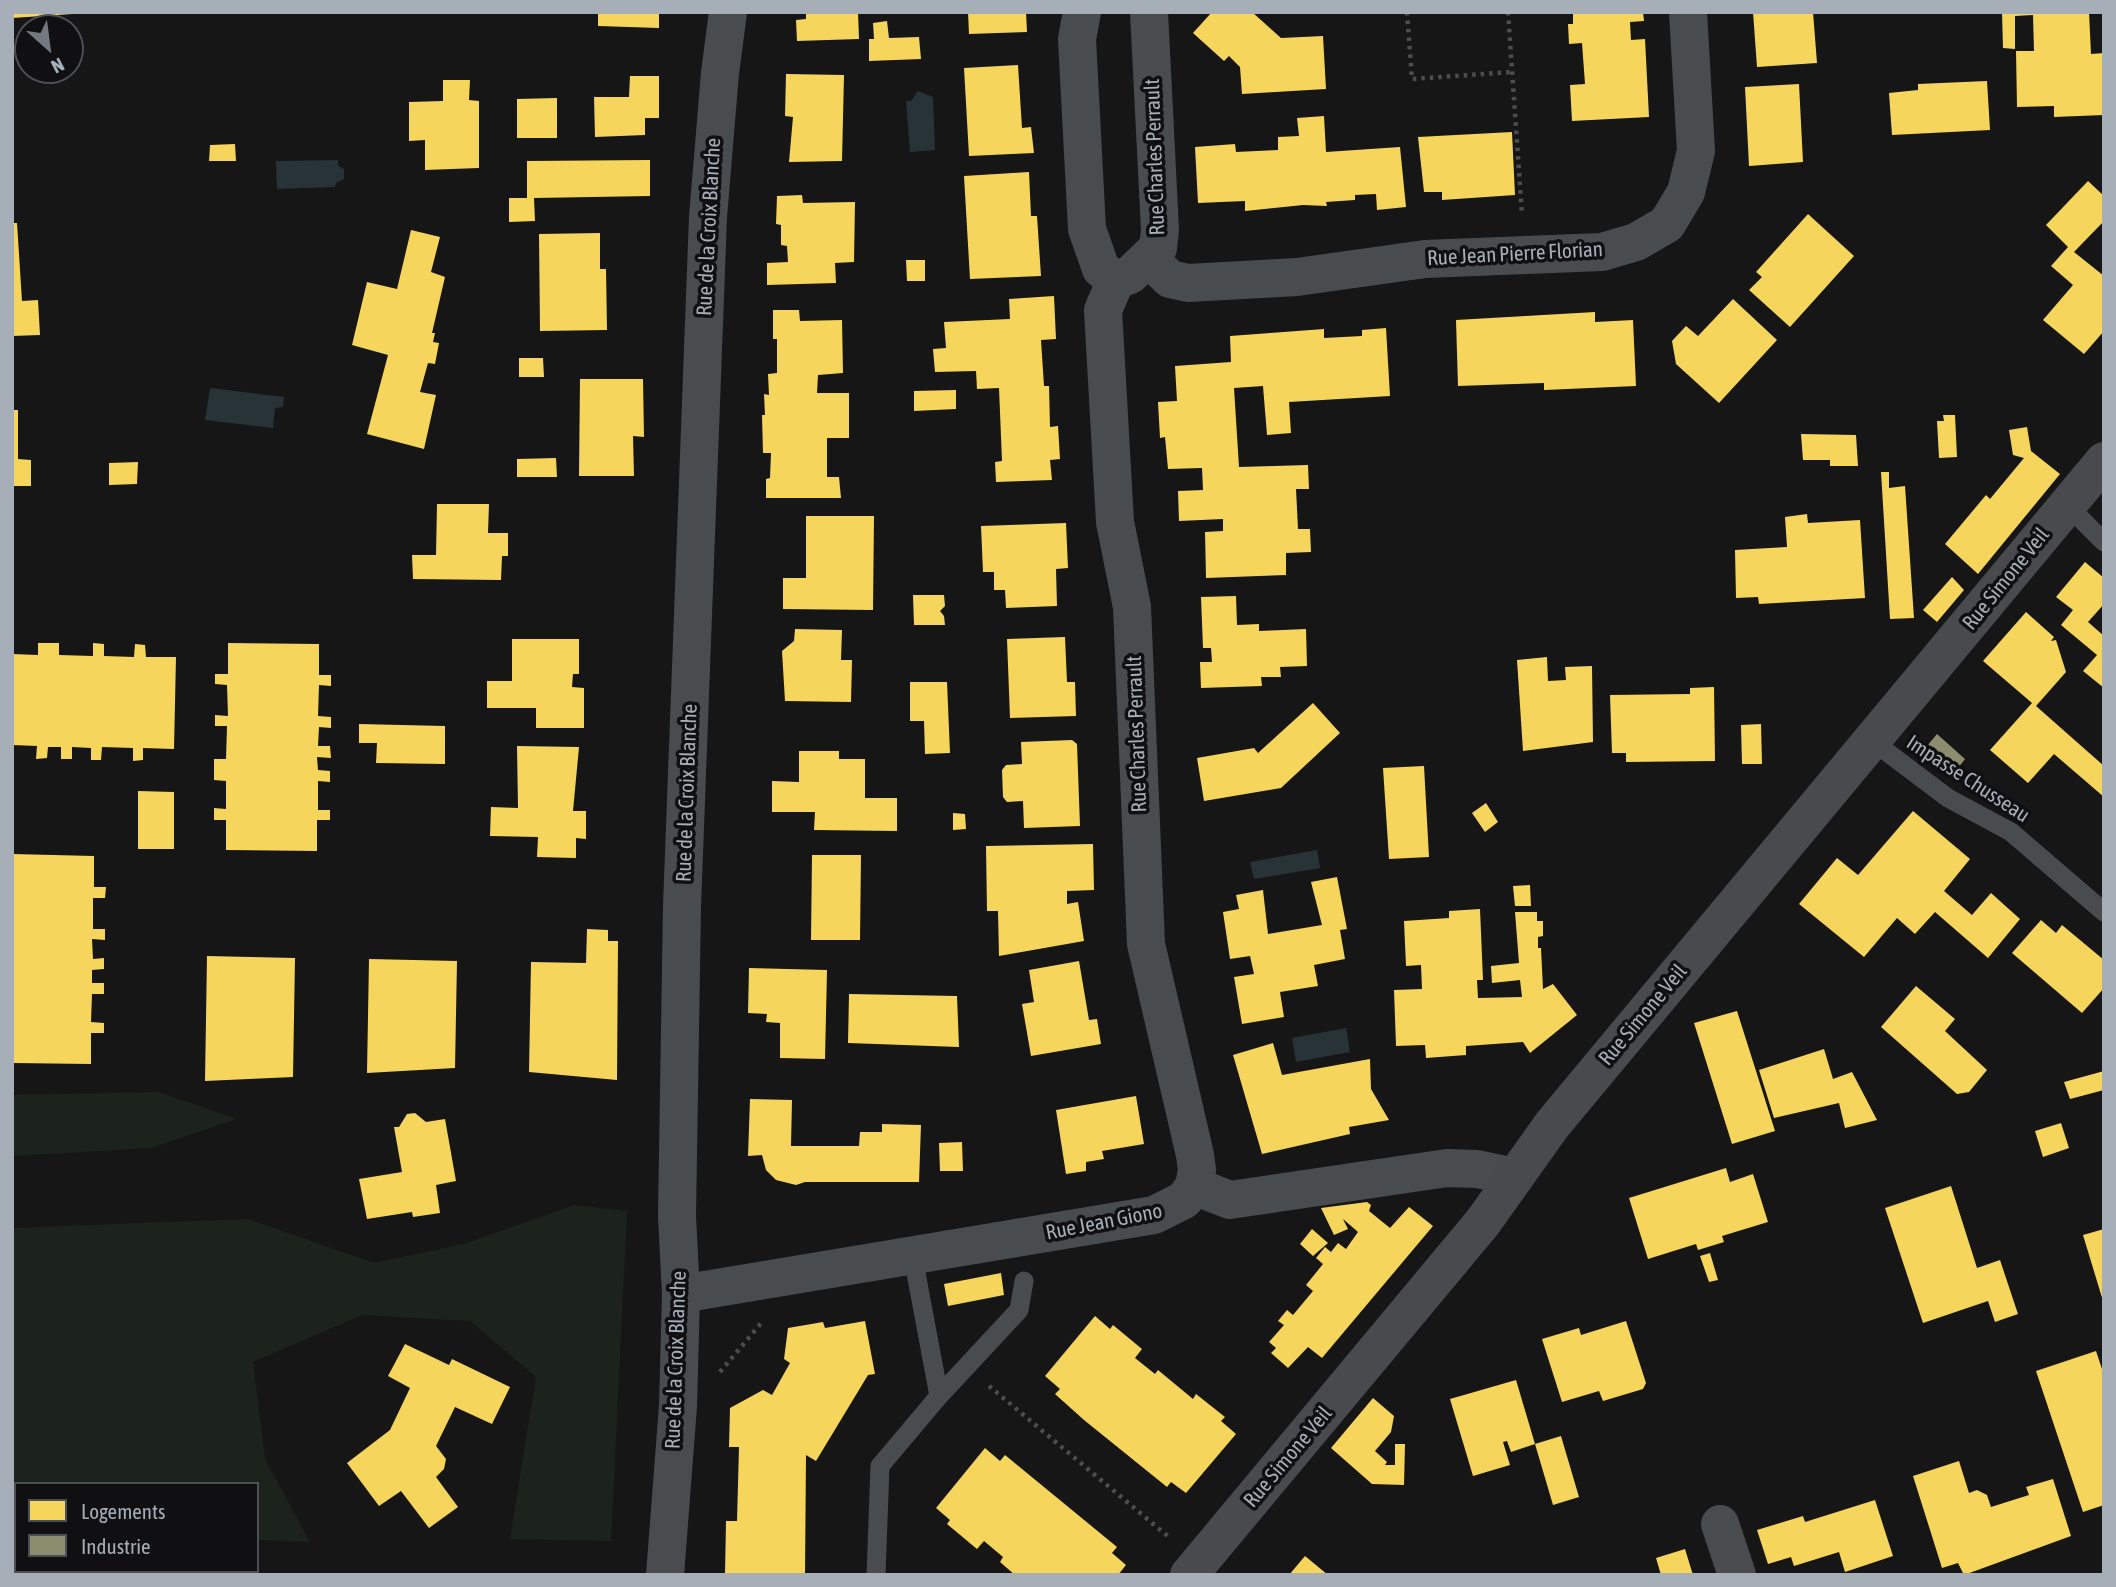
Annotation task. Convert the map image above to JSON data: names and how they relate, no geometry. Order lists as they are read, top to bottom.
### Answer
{
  "streets": {
    "main road": ["Rue Simone Veil"],
    "street": [
      "Rue Charles Perrault",
      "Rue de la Croix Blanche",
      "Rue Jean Pierre Florian",
      "Rue Jean Giono"
    ],
    "lane": ["Impasse Chusseau"]
  },
  "crossings": [
    ["Rue Charles Perrault", "Rue Jean Pierre Florian"],
    ["Rue Charles Perrault", "Rue Jean Giono"],
    ["Rue de la Croix Blanche", "Rue Jean Giono"],
    ["Rue Simone Veil", "Impasse Chusseau"]
  ],
  "legend": ["Logements", "Industrie"],
  "north": "bottom right"
}
